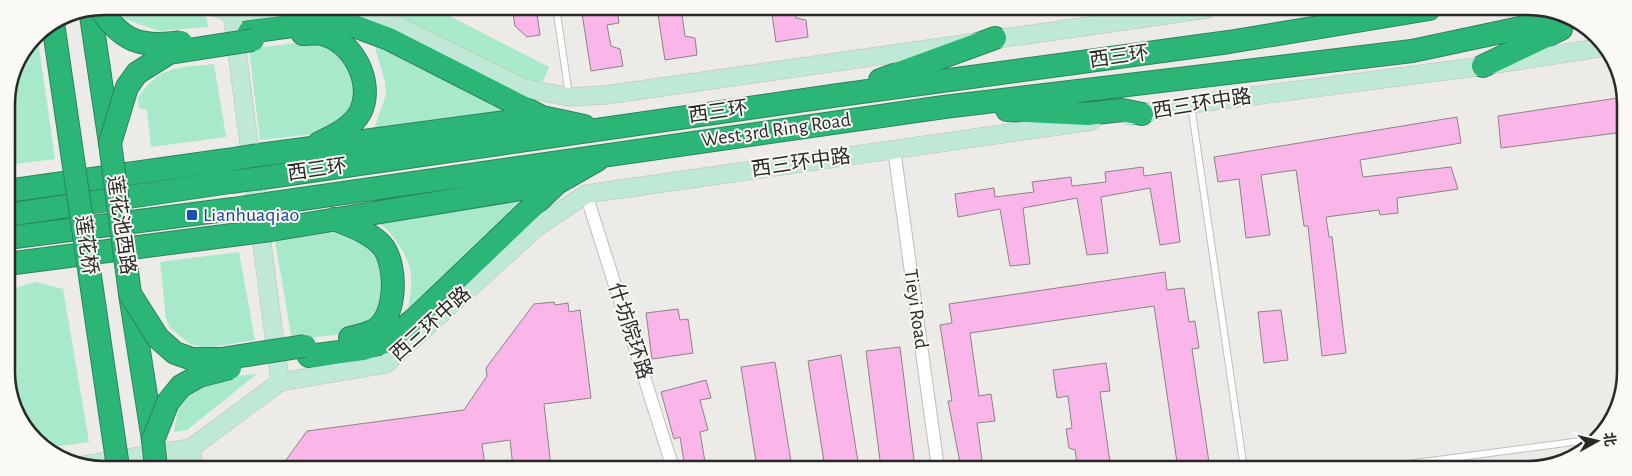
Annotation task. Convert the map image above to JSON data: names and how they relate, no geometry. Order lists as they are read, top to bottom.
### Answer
{
  "streets": {
    "highway": [
      "西三环",
      "West 3rd Ring Road",
      "莲花池西路",
      "莲花桥"
    ],
    "street": ["西三环中路", "Tieyi Road", "什坊院环路"]
  },
  "crossings": [
    ["西三环", "West 3rd Ring Road"],
    ["西三环中路", "Tieyi Road"],
    ["西三环中路", "什坊院环路"]
  ],
  "places": {
    "transit": ["Lianhuaqiao"]
  },
  "north": "right"
}
